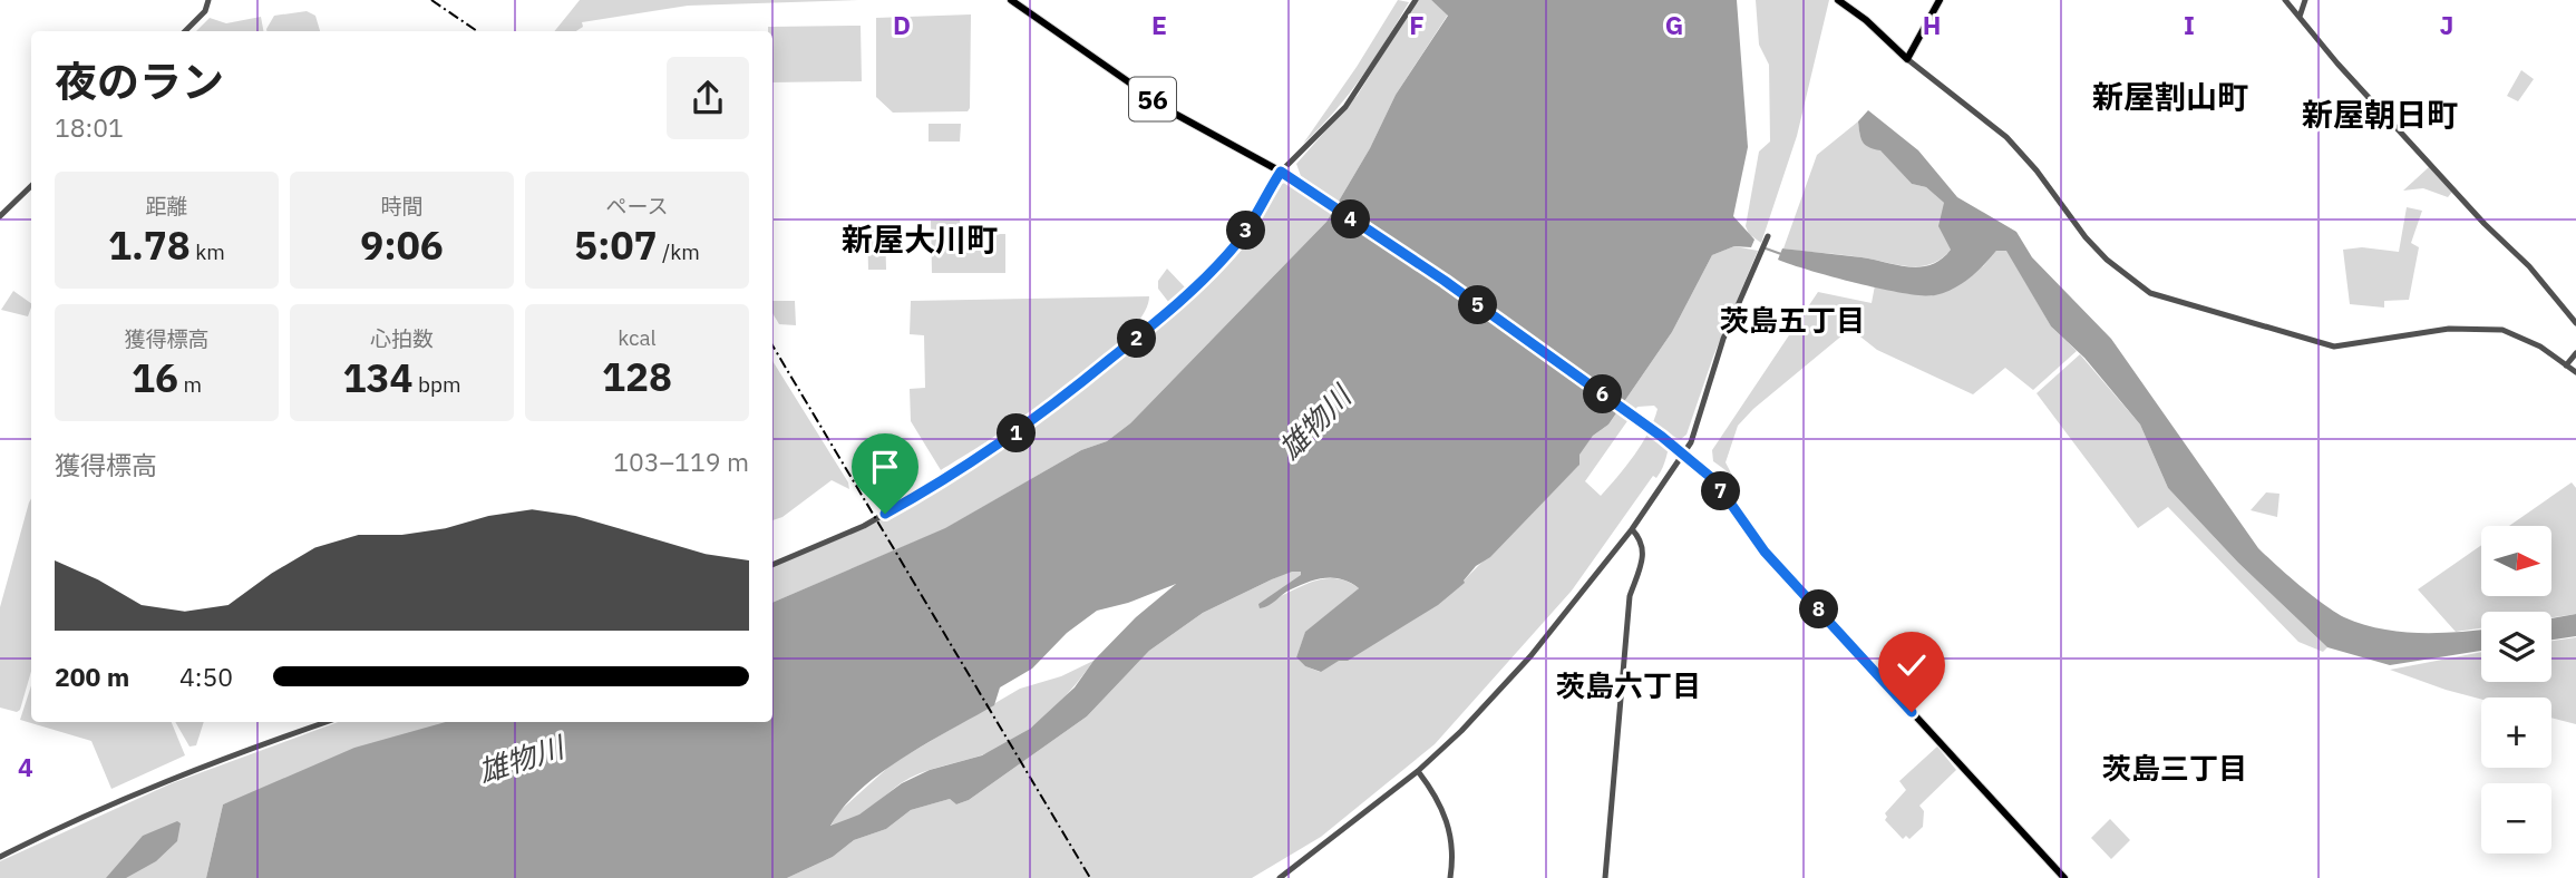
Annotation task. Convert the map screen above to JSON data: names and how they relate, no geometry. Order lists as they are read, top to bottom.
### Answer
{
  "streets": {
    "main road": ["56"]
  },
  "districts": [
    "新屋割山町",
    "新屋朝日町",
    "新屋大川町",
    "茨島五丁目",
    "茨島六丁目",
    "茨島三丁目"
  ],
  "water": ["雄物川"],
  "north": "right",
  "page": {
    "heading": ["夜のラン", "18:01"],
    "stats": [
      ["距離", "1.78 km"],
      ["時間", "9:06"],
      ["ペース", "5:07 /km"],
      ["獲得標高", "16 m"],
      ["心拍数", "134 bpm"],
      ["kcal", "128"]
    ],
    "pins": [
      "4",
      "3",
      "5",
      "2",
      "6",
      "1",
      "7",
      "8"
    ],
    "chart": ["獲得標高", "103–119 m"],
    "map_buttons": ["+", "−"],
    "list": [
      {
        "name": "200 m",
        "note": "4:50"
      }
    ]
  },
  "grid": {
    "columns": [
      "D",
      "E",
      "F",
      "G",
      "H",
      "I",
      "J"
    ],
    "rows": ["4"]
  }
}
